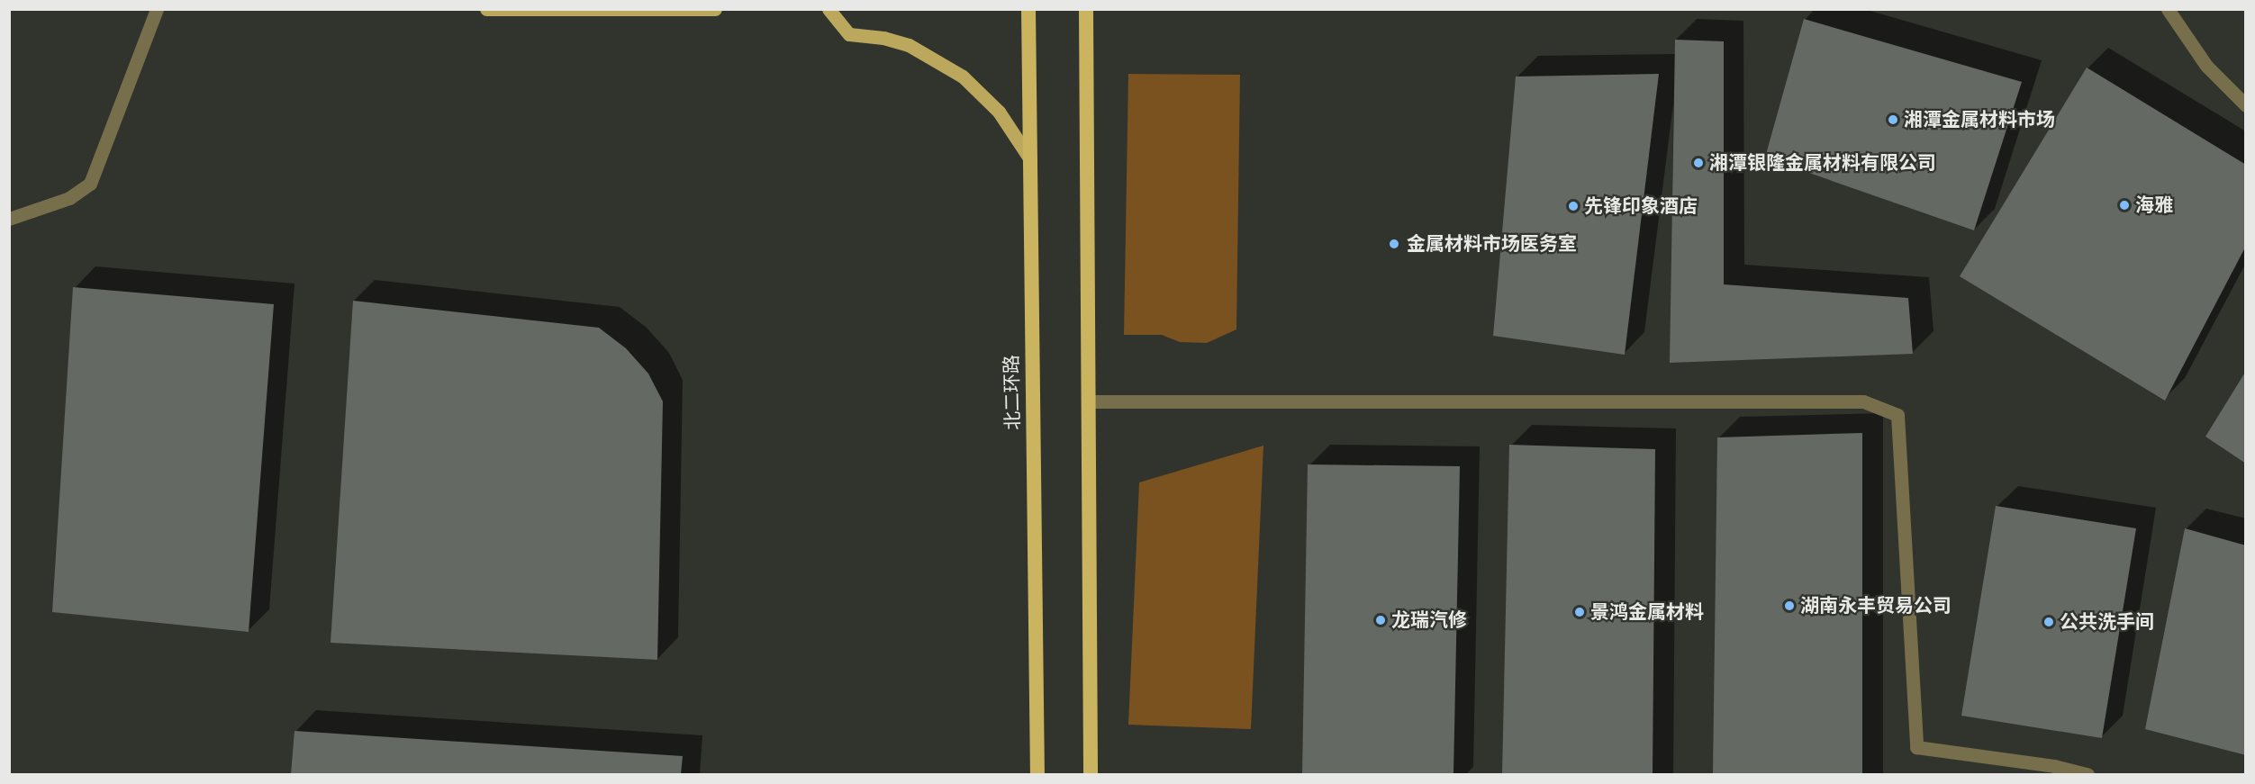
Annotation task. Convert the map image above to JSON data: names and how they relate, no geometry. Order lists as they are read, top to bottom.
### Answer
{
  "streets": {
    "highway": ["北二环路"]
  },
  "places": [
    "湘潭金属材料市场",
    "湘潭银隆金属材料有限公司",
    "海雅",
    "先锋印象酒店",
    "金属材料市场医务室",
    "湖南永丰贸易公司",
    "景鸿金属材料",
    "龙瑞汽修",
    "公共洗手间"
  ]
}
